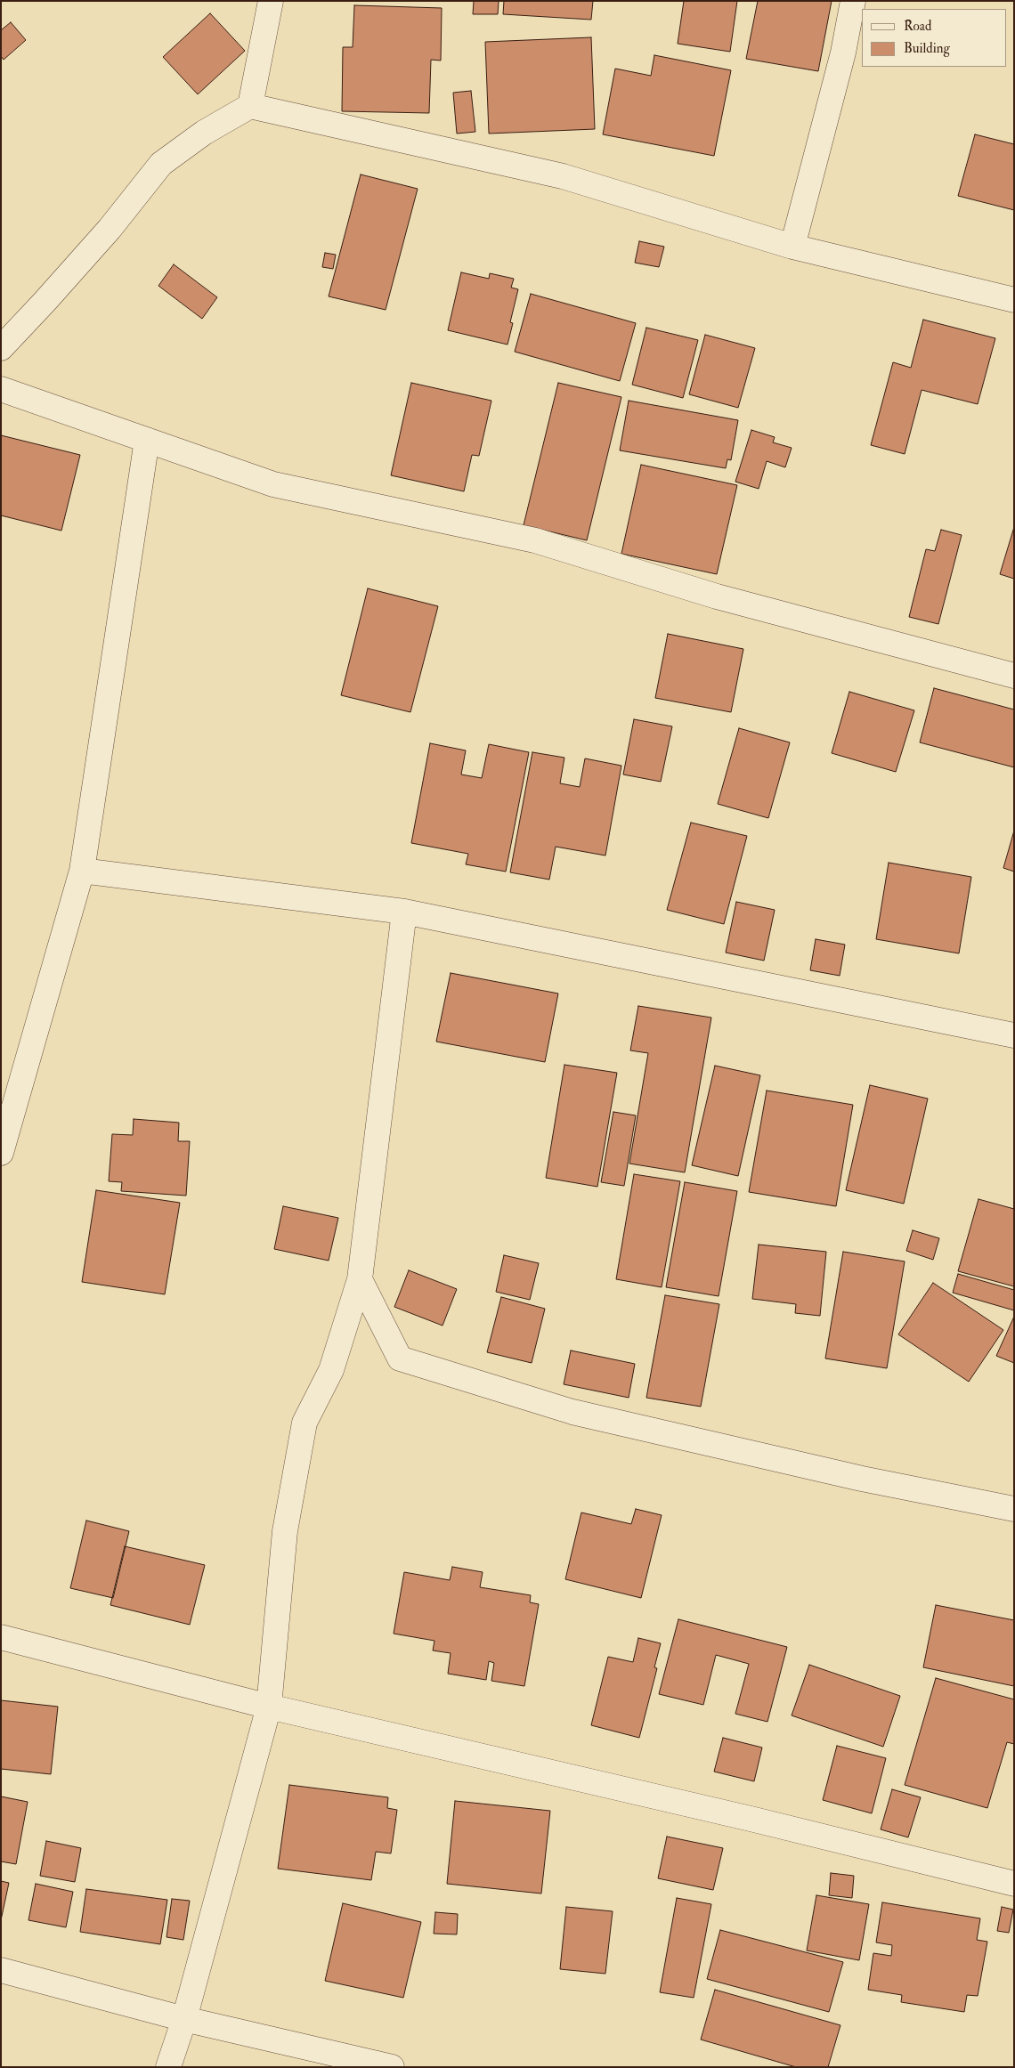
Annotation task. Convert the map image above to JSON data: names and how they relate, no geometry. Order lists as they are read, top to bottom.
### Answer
{
  "legend": ["Road", "Building"]
}
